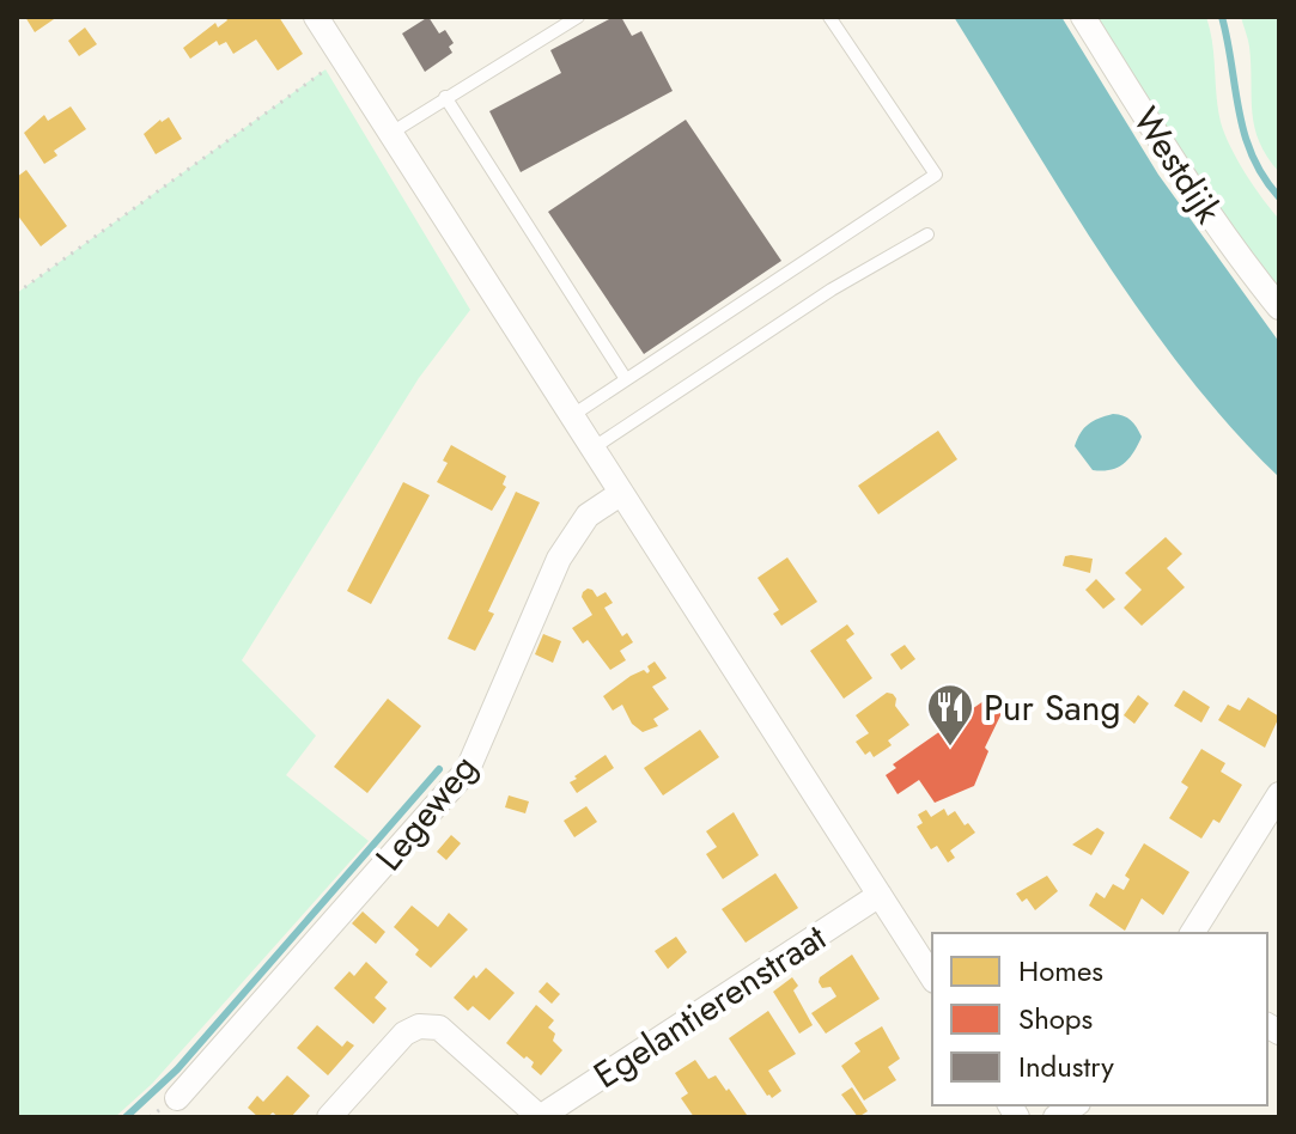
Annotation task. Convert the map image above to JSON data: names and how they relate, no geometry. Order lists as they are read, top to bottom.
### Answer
{
  "streets": {
    "street": ["Westdijk", "Legeweg", "Egelantierenstraat"]
  },
  "places": {
    "restaurant": ["Pur Sang"]
  },
  "legend": ["Homes", "Shops", "Industry"]
}
